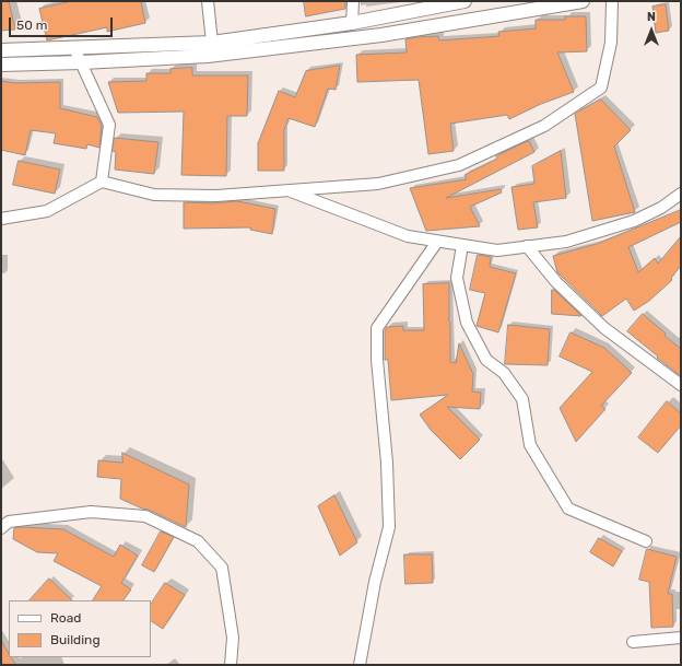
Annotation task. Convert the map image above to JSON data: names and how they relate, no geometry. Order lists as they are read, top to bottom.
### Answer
{
  "legend": ["Road", "Building"],
  "scale_bar": "50 m",
  "north": "top"
}
